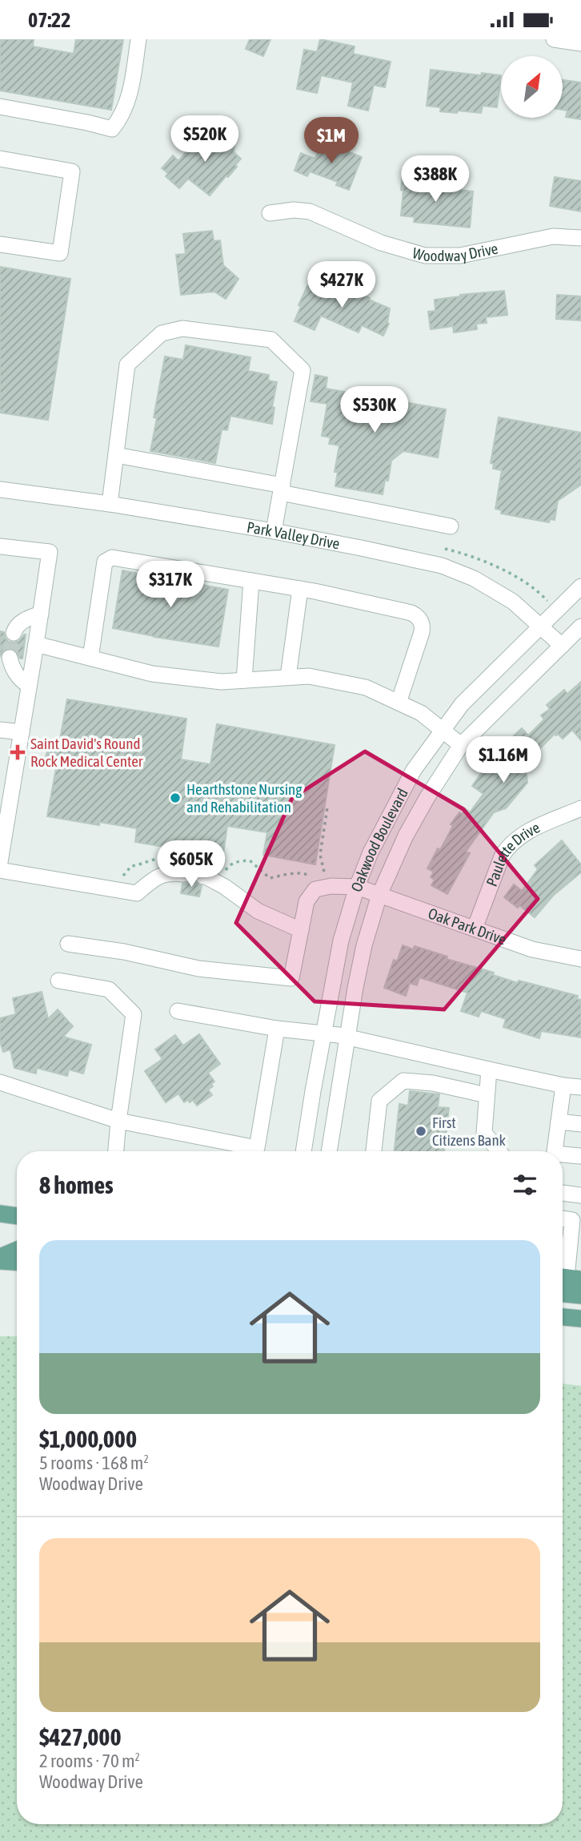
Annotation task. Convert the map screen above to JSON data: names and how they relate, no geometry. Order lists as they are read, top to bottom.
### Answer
{
  "streets": {
    "street": [
      "Woodway Drive",
      "Park Valley Drive",
      "Oakwood Boulevard",
      "Paulette Drive",
      "Oak Park Drive"
    ]
  },
  "crossings": [
    ["Park Valley Drive", "Oakwood Boulevard"],
    ["Oakwood Boulevard", "Oak Park Drive"],
    ["Paulette Drive", "Oak Park Drive"]
  ],
  "places": {
    "health": ["Saint David's Round Rock Medical Center"],
    "other": ["Hearthstone Nursing and Rehabilitation", "First Citizens Bank"]
  },
  "north": "top right",
  "page": {
    "status": "07:22",
    "price": [
      "$520K",
      "$1M",
      "$388K",
      "$427K",
      "$530K",
      "$317K",
      "$1.16M",
      "$605K"
    ],
    "heading": "8 homes",
    "list": [
      {
        "name": "$1,000,000",
        "note": "5 rooms · 168 m² · Woodway Drive"
      },
      {
        "name": "$427,000",
        "note": "2 rooms · 70 m² · Woodway Drive"
      }
    ]
  }
}
